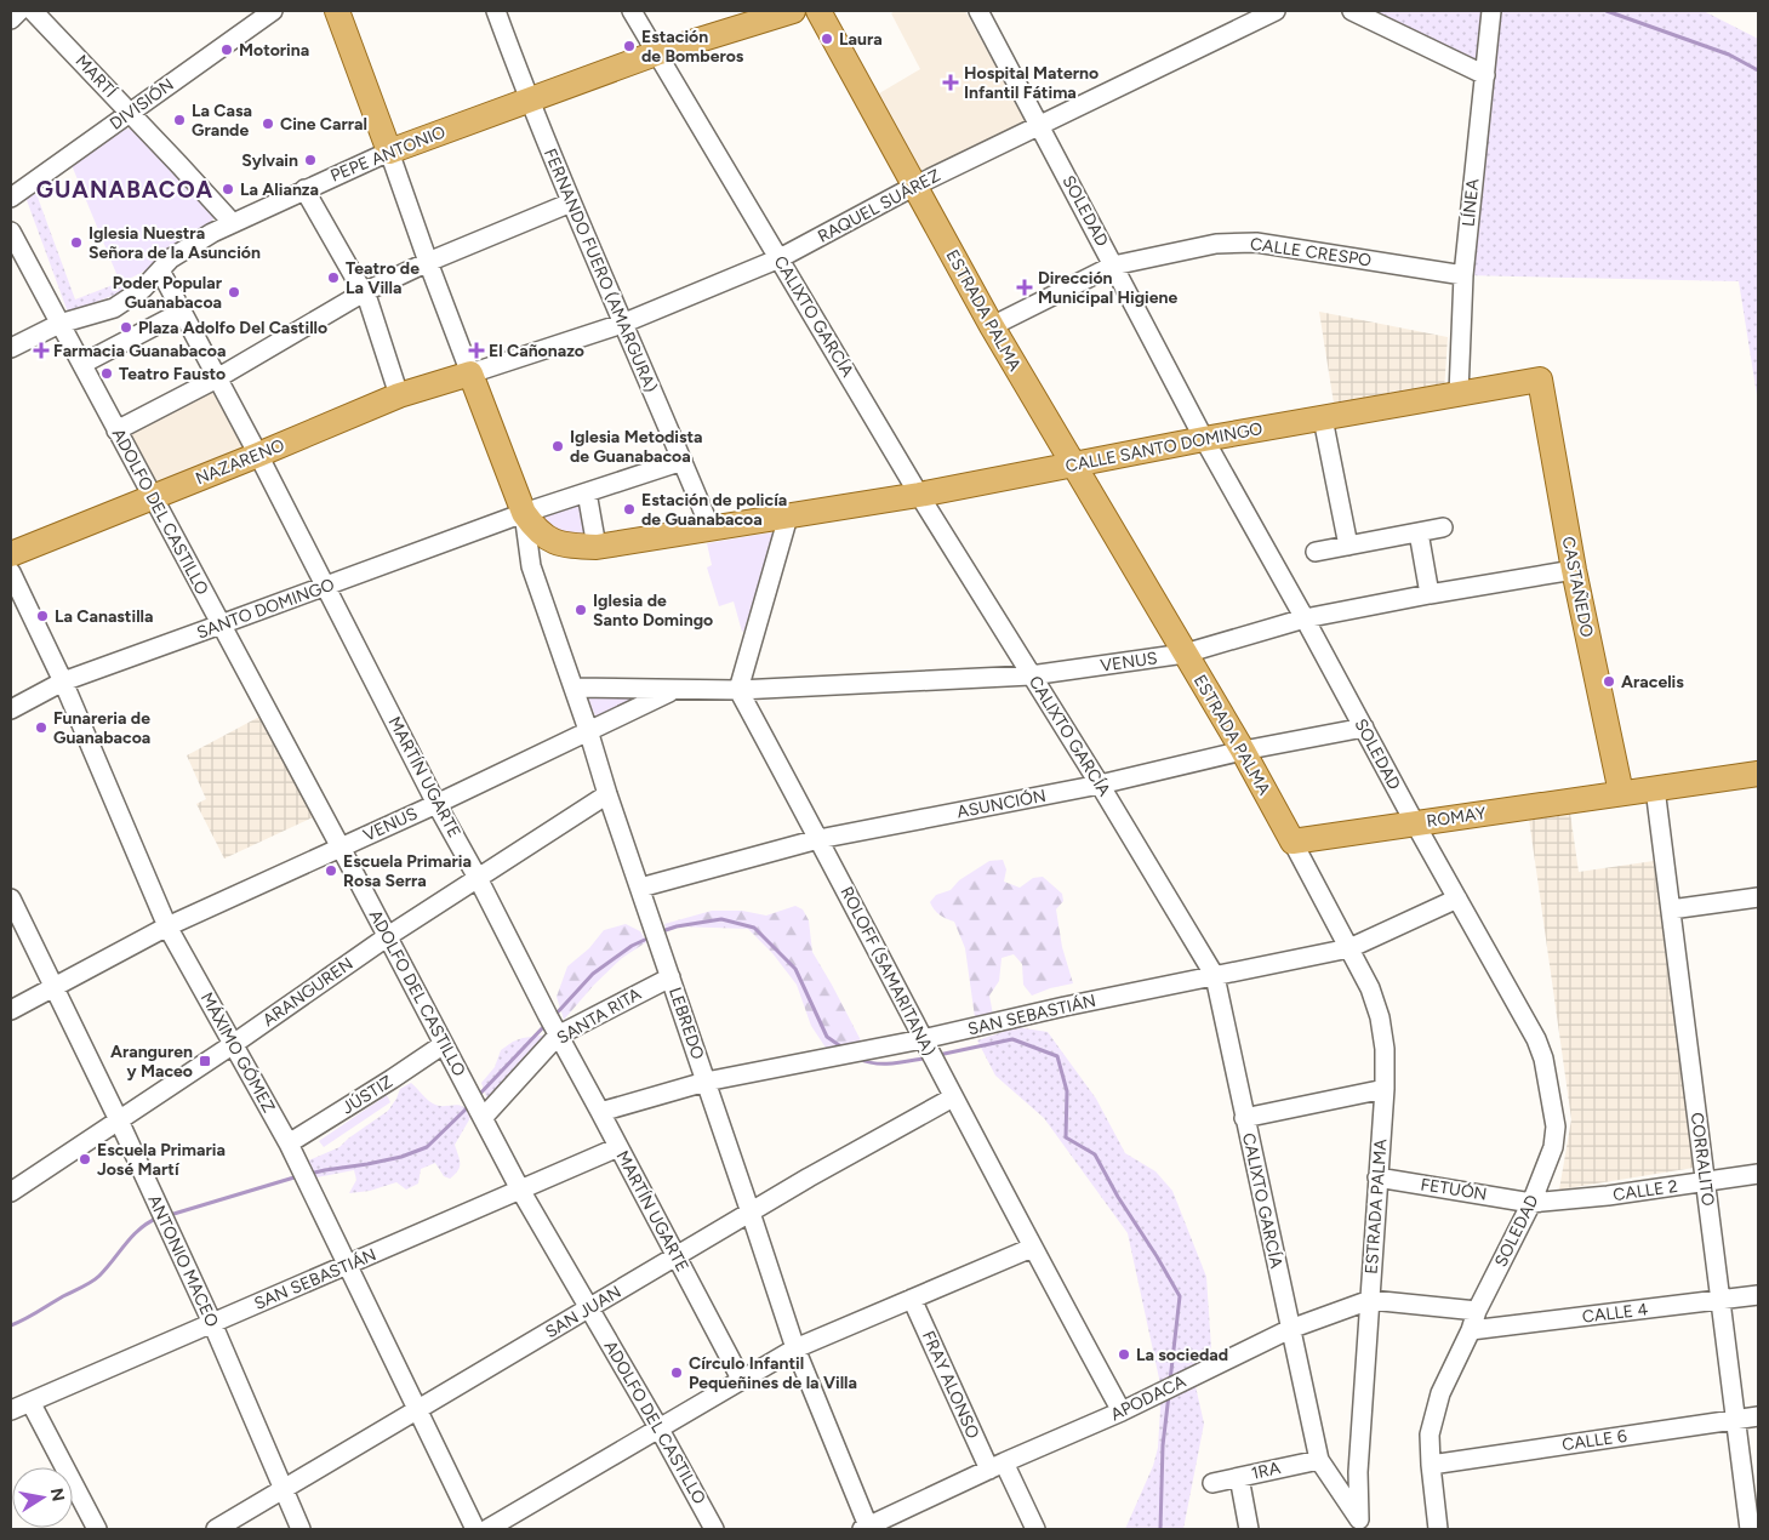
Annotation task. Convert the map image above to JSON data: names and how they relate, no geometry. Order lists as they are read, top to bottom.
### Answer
{
  "streets": {
    "main road": [
      "PEPE ANTONIO",
      "ESTRADA PALMA",
      "CALLE SANTO DOMINGO",
      "NAZARENO",
      "CASTAÑEDO",
      "ROMAY"
    ],
    "street": [
      "MARTÍ",
      "DIVISIÓN",
      "LÍNEA",
      "RAQUEL SUÁREZ",
      "SOLEDAD",
      "CALLE CRESPO",
      "FERNANDO FUERO (AMARGURA)",
      "CALIXTO GARCÍA",
      "ADOLFO DEL CASTILLO",
      "SANTO DOMINGO",
      "VENUS",
      "MARTÍN UGARTE",
      "ASUNCIÓN",
      "ROLOFF (SAMARITANA)",
      "ARANGUREN",
      "SAN SEBASTIÁN",
      "SANTA RITA",
      "LEBREDO",
      "MÁXIMO GÓMEZ",
      "JÚSTIZ",
      "CORRALITO",
      "FETUÓN",
      "CALLE 2",
      "ANTONIO MACEO",
      "SAN JUAN",
      "CALLE 4",
      "FRAY ALONSO",
      "APODACA",
      "CALLE 6",
      "1RA"
    ]
  },
  "crossings": [
    ["MARTÍ", "DIVISIÓN"],
    ["MARTÍ", "PEPE ANTONIO"],
    ["PEPE ANTONIO", "FERNANDO FUERO (AMARGURA)"],
    ["PEPE ANTONIO", "CALIXTO GARCÍA"],
    ["PEPE ANTONIO", "ADOLFO DEL CASTILLO"],
    ["PEPE ANTONIO", "MARTÍN UGARTE"],
    ["LÍNEA", "CALLE CRESPO"],
    ["LÍNEA", "CALLE SANTO DOMINGO"],
    ["RAQUEL SUÁREZ", "SOLEDAD"],
    ["RAQUEL SUÁREZ", "FERNANDO FUERO (AMARGURA)"],
    ["RAQUEL SUÁREZ", "ESTRADA PALMA"],
    ["RAQUEL SUÁREZ", "CALIXTO GARCÍA"],
    ["RAQUEL SUÁREZ", "NAZARENO"],
    ["SOLEDAD", "CALLE CRESPO"],
    ["SOLEDAD", "CALLE SANTO DOMINGO"],
    ["SOLEDAD", "VENUS"],
    ["SOLEDAD", "ASUNCIÓN"],
    ["SOLEDAD", "ROMAY"],
    ["SOLEDAD", "SAN SEBASTIÁN"],
    ["SOLEDAD", "FETUÓN"],
    ["SOLEDAD", "CALLE 2"],
    ["SOLEDAD", "CALLE 4"],
    ["SOLEDAD", "APODACA"],
    ["SOLEDAD", "CALLE 6"],
    ["CALLE CRESPO", "ESTRADA PALMA"],
    ["FERNANDO FUERO (AMARGURA)", "SANTO DOMINGO"],
    ["ESTRADA PALMA", "CALIXTO GARCÍA"],
    ["ESTRADA PALMA", "CALLE SANTO DOMINGO"],
    ["ESTRADA PALMA", "VENUS"],
    ["ESTRADA PALMA", "ASUNCIÓN"],
    ["ESTRADA PALMA", "ROMAY"],
    ["ESTRADA PALMA", "SAN SEBASTIÁN"],
    ["ESTRADA PALMA", "FETUÓN"],
    ["ESTRADA PALMA", "APODACA"],
    ["CALIXTO GARCÍA", "CALLE SANTO DOMINGO"],
    ["CALIXTO GARCÍA", "VENUS"],
    ["CALIXTO GARCÍA", "ASUNCIÓN"],
    ["CALIXTO GARCÍA", "SAN SEBASTIÁN"],
    ["CALIXTO GARCÍA", "APODACA"],
    ["CALIXTO GARCÍA", "1RA"],
    ["CALLE SANTO DOMINGO", "CASTAÑEDO"],
    ["NAZARENO", "ADOLFO DEL CASTILLO"],
    ["NAZARENO", "MARTÍN UGARTE"],
    ["ADOLFO DEL CASTILLO", "SANTO DOMINGO"],
    ["ADOLFO DEL CASTILLO", "VENUS"],
    ["ADOLFO DEL CASTILLO", "ARANGUREN"],
    ["ADOLFO DEL CASTILLO", "SAN SEBASTIÁN"],
    ["ADOLFO DEL CASTILLO", "SANTA RITA"],
    ["ADOLFO DEL CASTILLO", "JÚSTIZ"],
    ["ADOLFO DEL CASTILLO", "SAN JUAN"],
    ["CASTAÑEDO", "VENUS"],
    ["CASTAÑEDO", "ROMAY"],
    ["SANTO DOMINGO", "MARTÍN UGARTE"],
    ["SANTO DOMINGO", "LEBREDO"],
    ["SANTO DOMINGO", "MÁXIMO GÓMEZ"],
    ["VENUS", "MARTÍN UGARTE"],
    ["VENUS", "ROLOFF (SAMARITANA)"],
    ["VENUS", "LEBREDO"],
    ["VENUS", "MÁXIMO GÓMEZ"],
    ["VENUS", "ANTONIO MACEO"],
    ["MARTÍN UGARTE", "ARANGUREN"],
    ["MARTÍN UGARTE", "SAN SEBASTIÁN"],
    ["MARTÍN UGARTE", "SANTA RITA"],
    ["MARTÍN UGARTE", "SAN JUAN"],
    ["ASUNCIÓN", "ROLOFF (SAMARITANA)"],
    ["ASUNCIÓN", "LEBREDO"],
    ["ROMAY", "CORRALITO"],
    ["ROLOFF (SAMARITANA)", "SAN SEBASTIÁN"],
    ["ROLOFF (SAMARITANA)", "SAN JUAN"],
    ["ROLOFF (SAMARITANA)", "APODACA"],
    ["ARANGUREN", "LEBREDO"],
    ["ARANGUREN", "MÁXIMO GÓMEZ"],
    ["ARANGUREN", "ANTONIO MACEO"],
    ["SAN SEBASTIÁN", "LEBREDO"],
    ["SAN SEBASTIÁN", "MÁXIMO GÓMEZ"],
    ["SAN SEBASTIÁN", "ANTONIO MACEO"],
    ["SANTA RITA", "LEBREDO"],
    ["LEBREDO", "SAN JUAN"],
    ["LEBREDO", "APODACA"],
    ["MÁXIMO GÓMEZ", "JÚSTIZ"],
    ["MÁXIMO GÓMEZ", "SAN JUAN"],
    ["CORRALITO", "CALLE 2"],
    ["CORRALITO", "CALLE 4"],
    ["CORRALITO", "CALLE 6"],
    ["FETUÓN", "CALLE 2"],
    ["ANTONIO MACEO", "SAN JUAN"],
    ["FRAY ALONSO", "APODACA"]
  ],
  "districts": ["GUANABACOA"],
  "places": {
    "other": [
      "Laura",
      "Estación de Bomberos",
      "Motorina",
      "La Casa Grande",
      "Cine Carral",
      "Sylvain",
      "La Alianza",
      "Iglesia Nuestra Señora de la Asunción",
      "Teatro de La Villa",
      "Poder Popular Guanabacoa",
      "Plaza Adolfo Del Castillo",
      "Teatro Fausto",
      "Iglesia Metodista de Guanabacoa",
      "Estación de policía de Guanabacoa",
      "Iglesia de Santo Domingo",
      "La Canastilla",
      "Aracelis",
      "Funareria de Guanabacoa",
      "Escuela Primaria Rosa Serra",
      "Escuela Primaria José Martí",
      "La sociedad",
      "Círculo Infantil Pequeñines de la Villa"
    ],
    "health": [
      "Hospital Materno Infantil Fátima",
      "Dirección Municipal Higiene",
      "Farmacia Guanabacoa",
      "El Cañonazo"
    ],
    "transit": ["Aranguren y Maceo"]
  },
  "north": "right"
}
